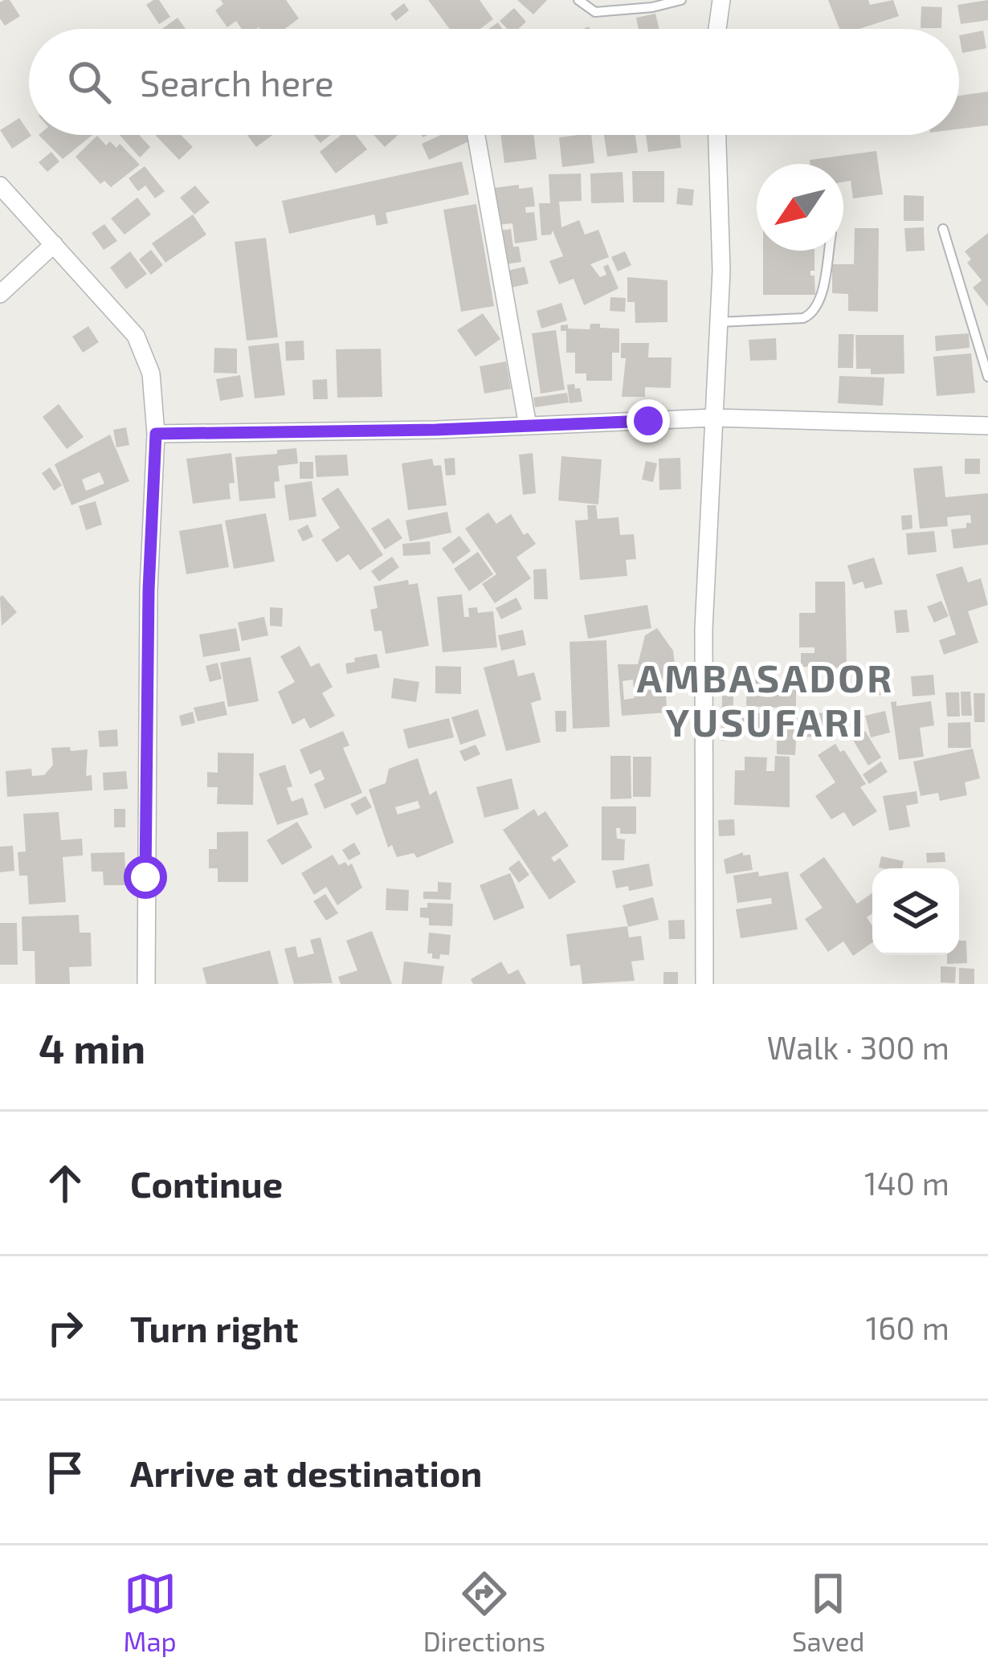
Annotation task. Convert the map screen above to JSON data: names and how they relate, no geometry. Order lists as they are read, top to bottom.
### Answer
{
  "districts": ["AMBASADOR YUSUFARI"],
  "north": "bottom left",
  "page": {
    "search": "Search here",
    "heading": ["4 min", "Walk · 300 m"],
    "list": [
      ["Continue", "140 m"],
      ["Turn right", "160 m"],
      "Arrive at destination"
    ],
    "nav": ["Map", "Directions", "Saved"]
  }
}
